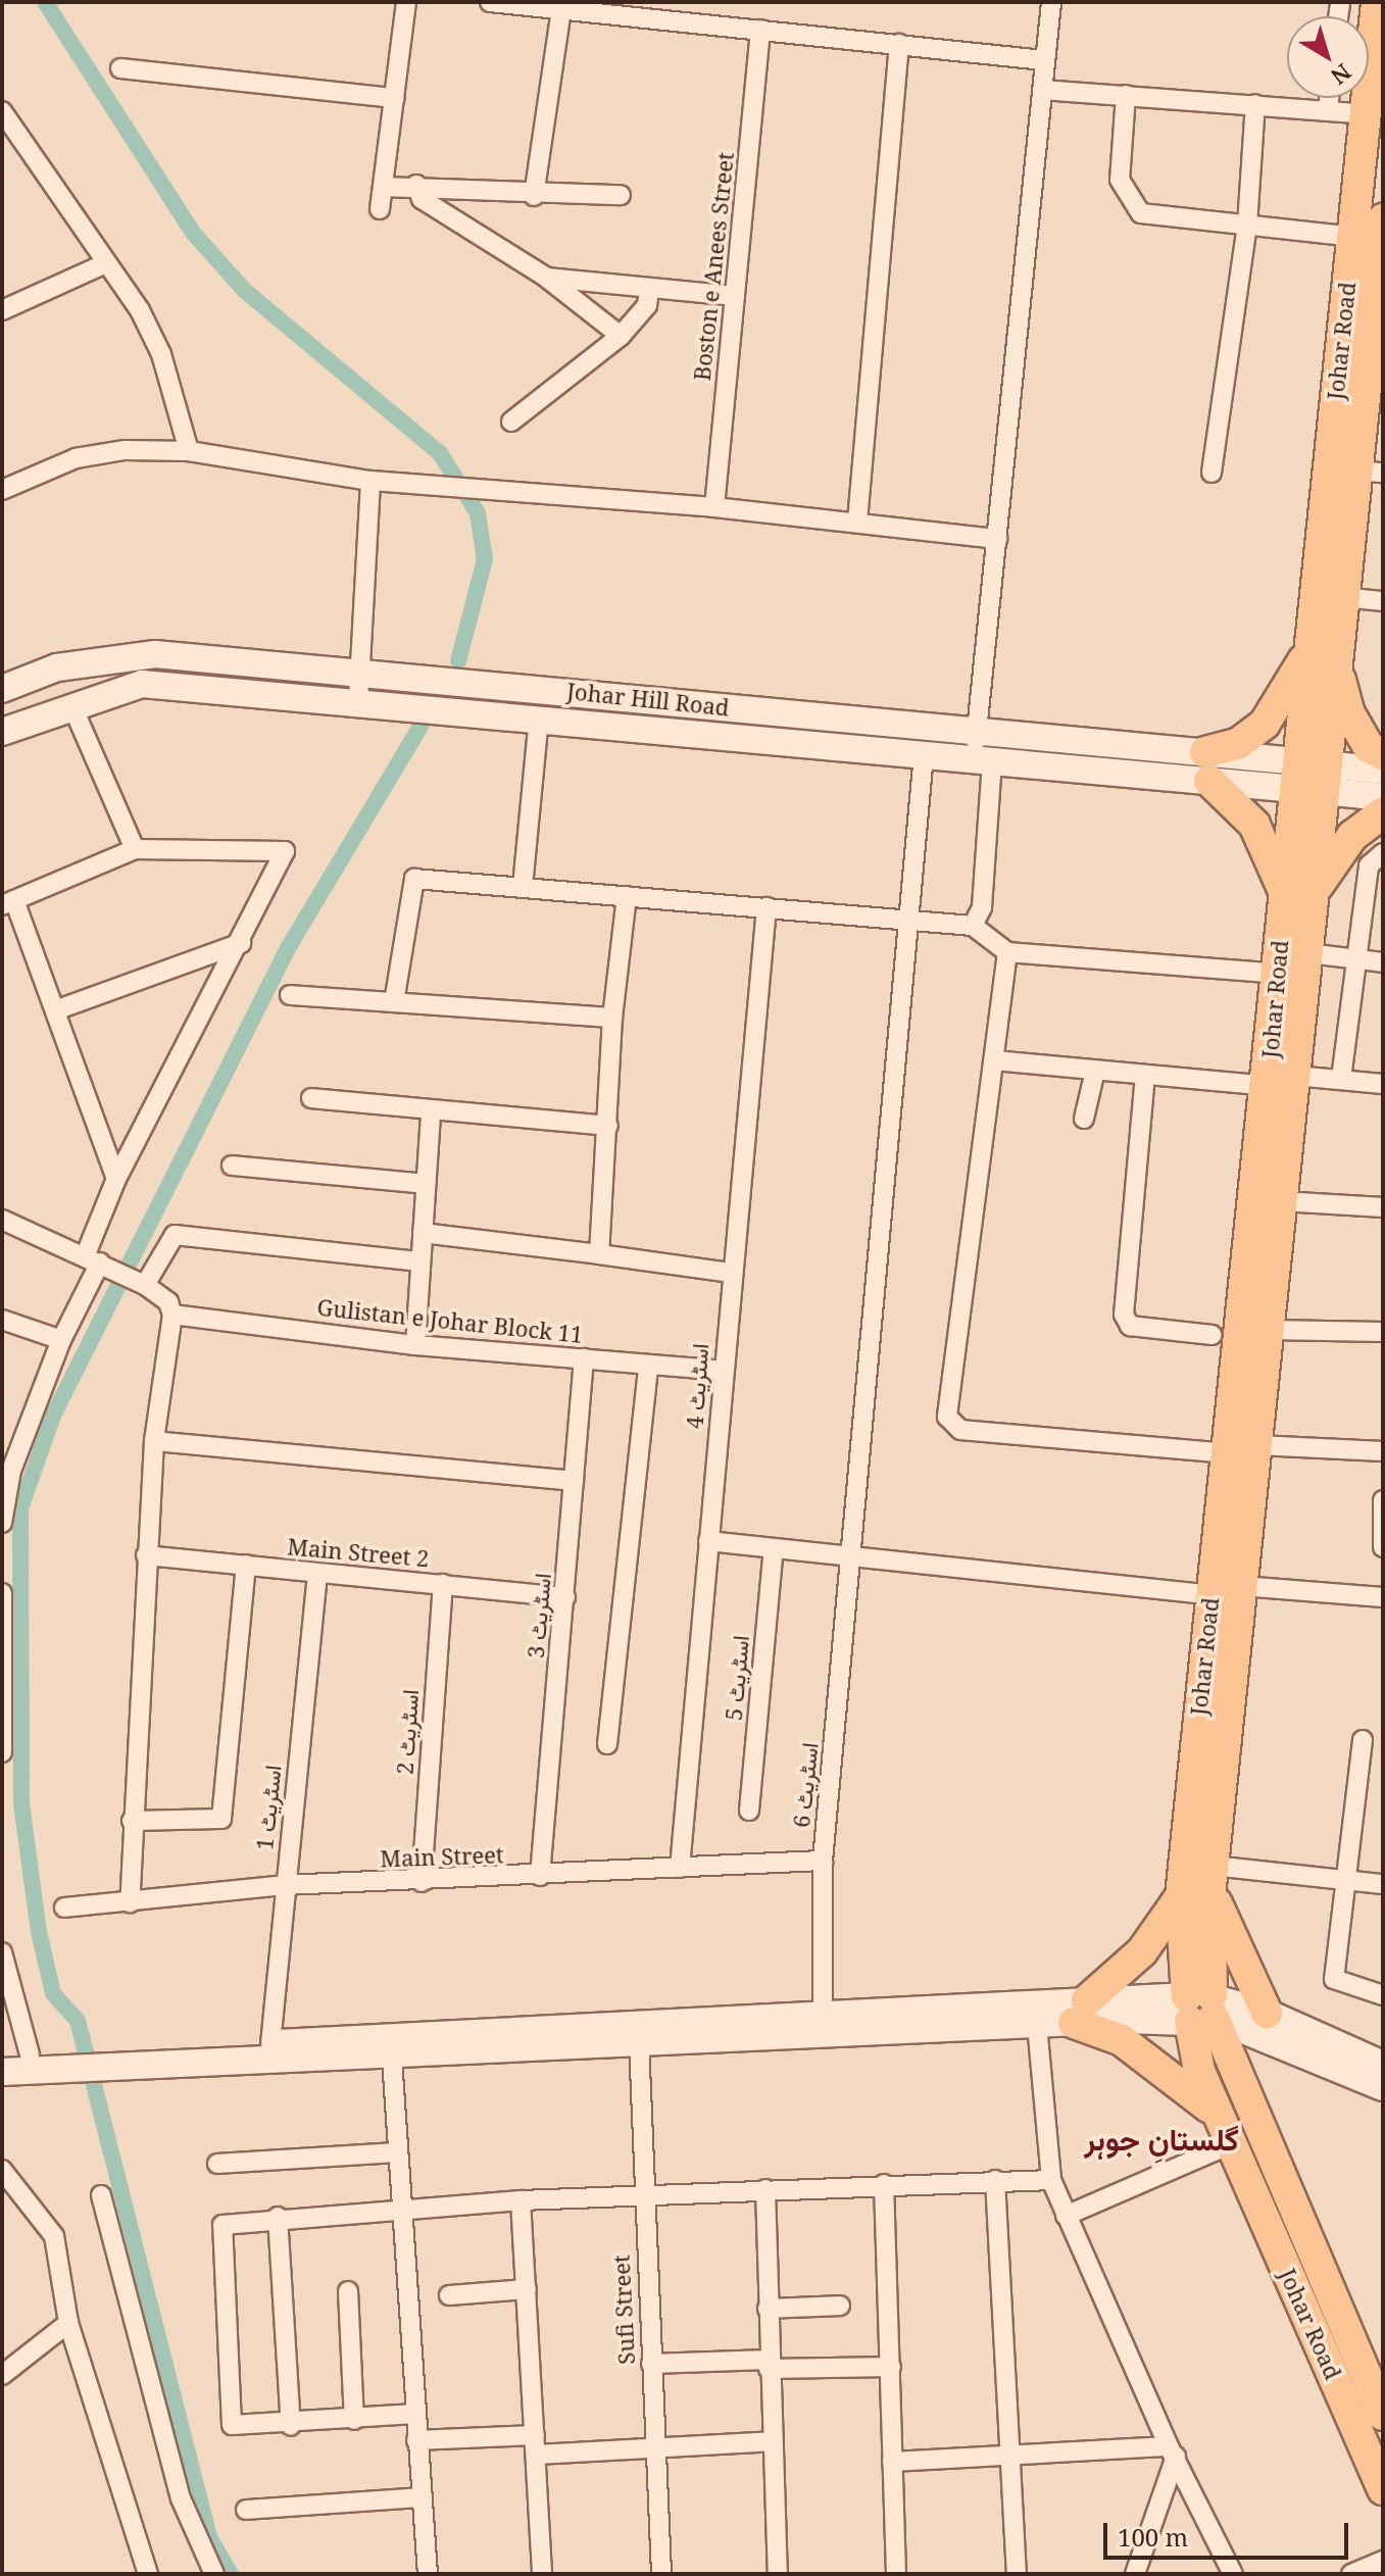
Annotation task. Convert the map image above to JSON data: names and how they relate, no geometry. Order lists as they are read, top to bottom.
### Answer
{
  "streets": {
    "main road": ["Johar Road"],
    "street": [
      "Boston e Anees Street",
      "Johar Hill Road",
      "Gulistan e Johar Block 11",
      "اسٹریٹ 4",
      "Main Street 2",
      "اسٹریٹ 3",
      "اسٹریٹ 5",
      "اسٹریٹ 2",
      "اسٹریٹ 6",
      "اسٹریٹ 1",
      "Main Street",
      "Sufi Street"
    ]
  },
  "crossings": [
    ["Gulistan e Johar Block 11", "اسٹریٹ 4"],
    ["Gulistan e Johar Block 11", "اسٹریٹ 3"],
    ["اسٹریٹ 4", "Main Street"],
    ["Main Street 2", "اسٹریٹ 3"],
    ["Main Street 2", "اسٹریٹ 2"],
    ["Main Street 2", "اسٹریٹ 1"],
    ["اسٹریٹ 3", "Main Street"],
    ["اسٹریٹ 2", "Main Street"],
    ["اسٹریٹ 6", "Main Street"],
    ["اسٹریٹ 1", "Main Street"]
  ],
  "districts": ["گلستانِ جوہر"],
  "scale_bar": "100 m",
  "north": "bottom right"
}
